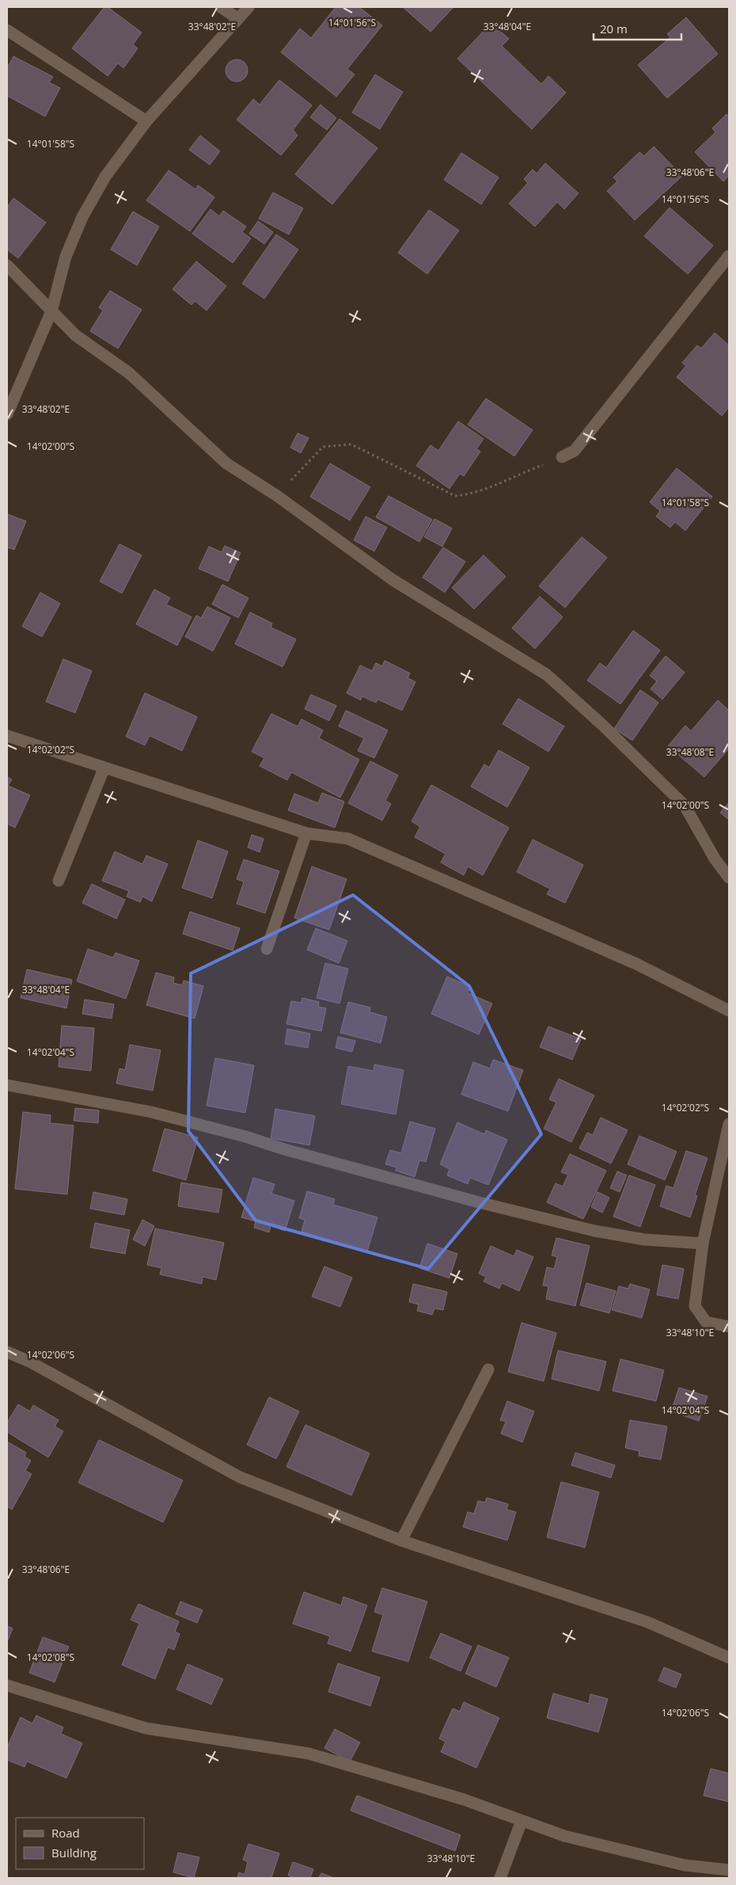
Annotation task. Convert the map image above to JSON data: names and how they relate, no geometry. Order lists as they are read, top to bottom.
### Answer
{
  "legend": ["Road", "Building"],
  "scale_bar": "20 m",
  "coordinates": [
    "14°01'56\"S",
    "33°48'02\"E",
    "33°48'04\"E",
    "14°01'58\"S",
    "33°48'06\"E",
    "14°02'00\"S",
    "14°02'02\"S",
    "33°48'08\"E",
    "14°02'04\"S",
    "33°48'10\"E",
    "14°02'06\"S",
    "14°02'08\"S"
  ]
}
